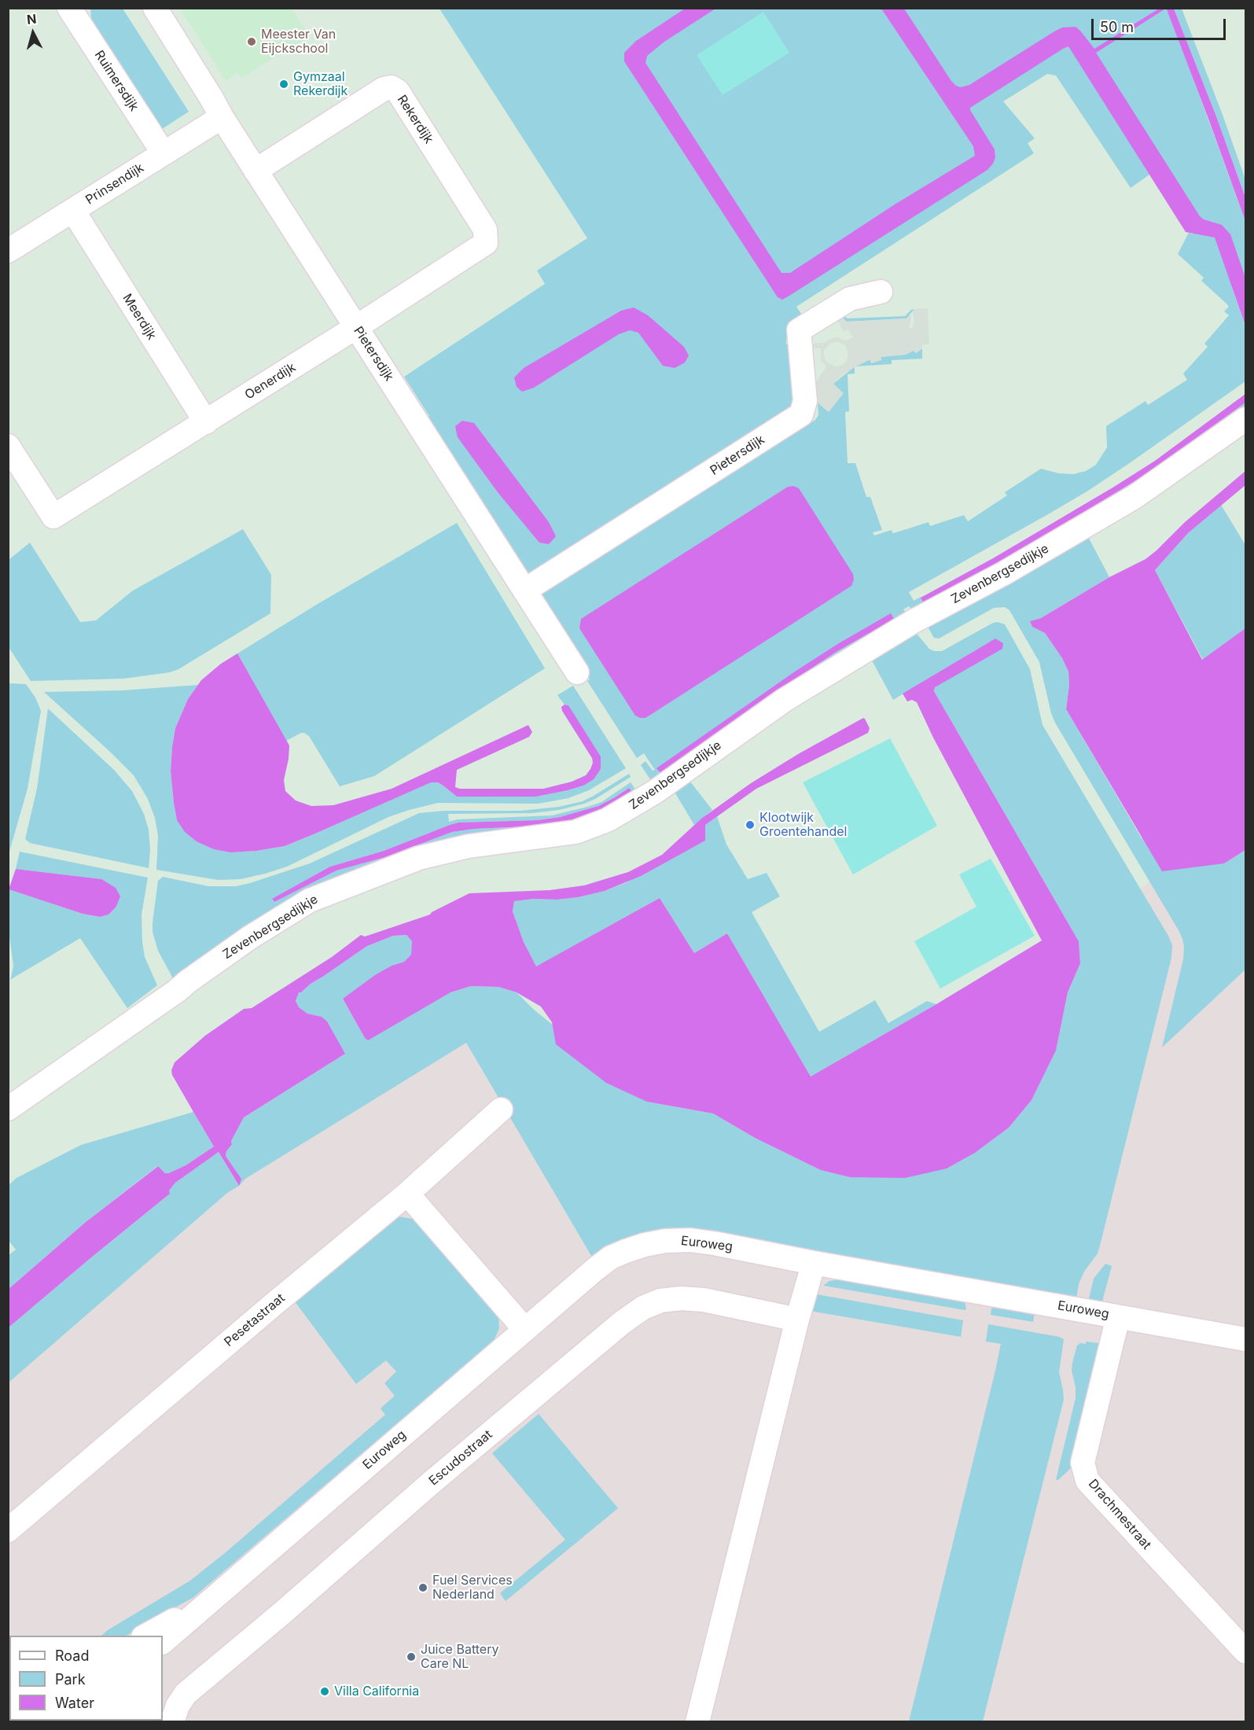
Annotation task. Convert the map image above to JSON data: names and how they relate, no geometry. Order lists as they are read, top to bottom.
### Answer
{
  "streets": {
    "street": [
      "Ruimersdijk",
      "Rekerdijk",
      "Prinsendijk",
      "Meerdijk",
      "Pietersdijk",
      "Oenerdijk",
      "Zevenbergsedijkje",
      "Euroweg",
      "Pesetastraat",
      "Escudostraat",
      "Drachmestraat"
    ]
  },
  "crossings": [
    ["Ruimersdijk", "Prinsendijk"],
    ["Rekerdijk", "Pietersdijk"],
    ["Rekerdijk", "Oenerdijk"],
    ["Prinsendijk", "Meerdijk"],
    ["Prinsendijk", "Pietersdijk"],
    ["Meerdijk", "Oenerdijk"],
    ["Pietersdijk", "Oenerdijk"],
    ["Euroweg", "Drachmestraat"]
  ],
  "places": [
    "Meester Van Eijckschool",
    "Gymzaal Rekerdijk",
    "Klootwijk Groentehandel",
    "Fuel Services Nederland",
    "Juice Battery Care NL",
    "Villa California"
  ],
  "legend": ["Road", "Park", "Water"],
  "scale_bar": "50 m",
  "north": "top"
}
